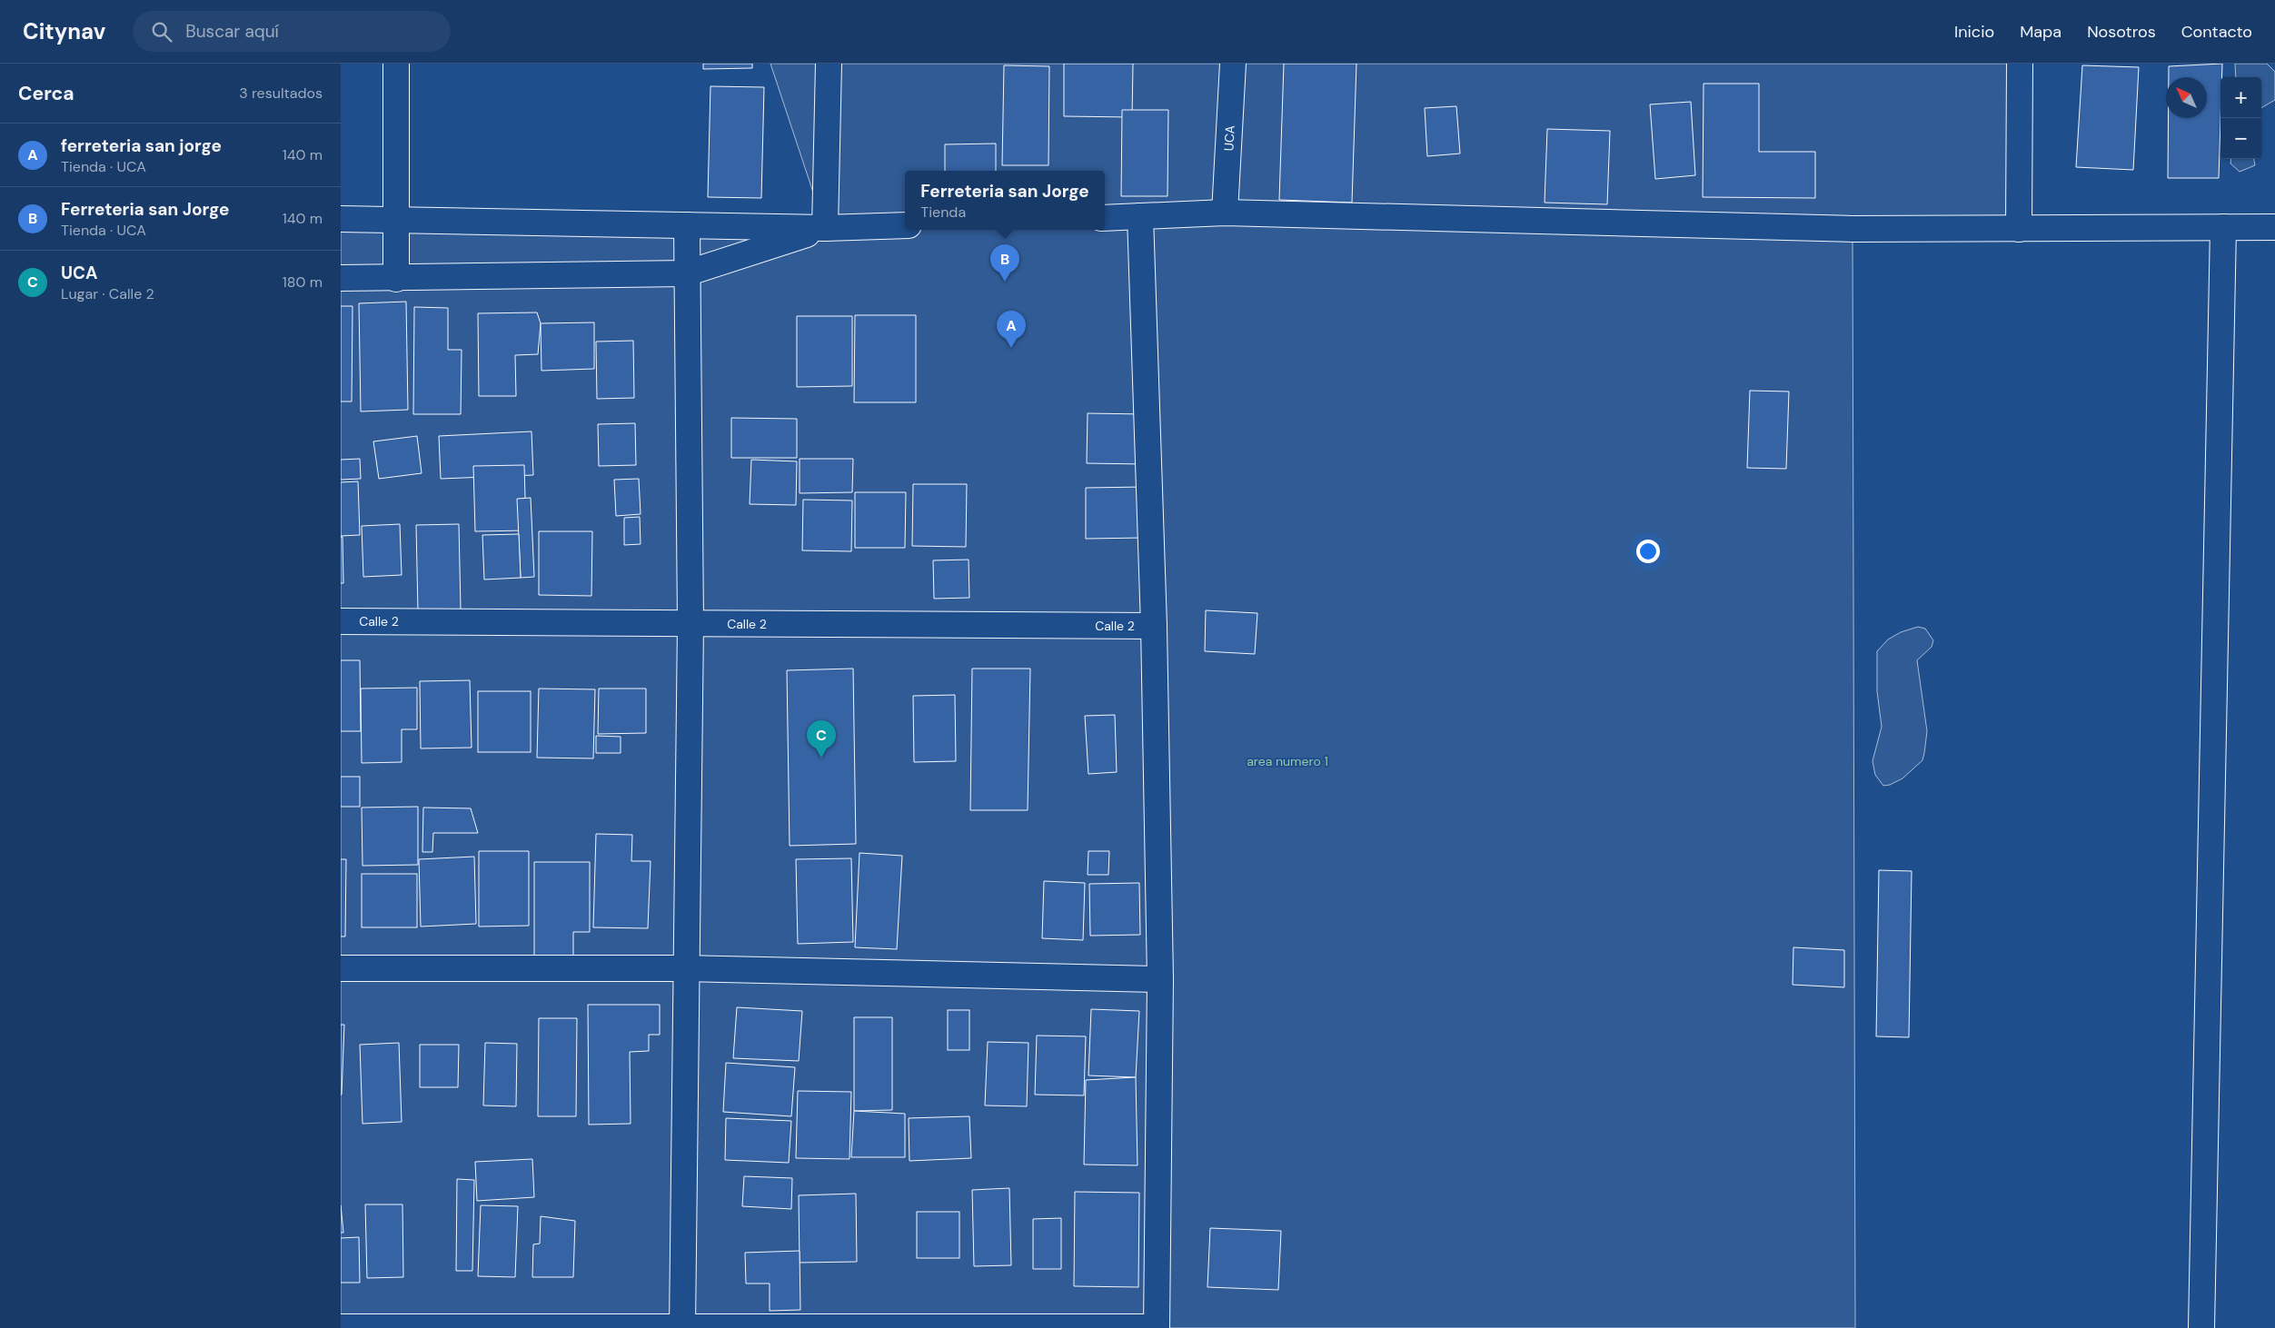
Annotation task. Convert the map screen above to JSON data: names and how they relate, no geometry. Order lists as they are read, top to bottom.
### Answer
{
  "streets": {
    "street": ["UCA", "Calle 2"]
  },
  "parks": ["area numero 1"],
  "north": "top left",
  "page": {
    "header": "Citynav",
    "search": "Buscar aquí",
    "nav": [
      "Inicio",
      "Mapa",
      "Nosotros",
      "Contacto"
    ],
    "heading": ["Cerca", "3 resultados"],
    "map_buttons": ["+", "−"],
    "list": [
      {
        "mark": "A",
        "name": "ferreteria san jorge",
        "note": "Tienda · UCA",
        "value": "140 m"
      },
      {
        "mark": "B",
        "name": "Ferreteria san Jorge",
        "note": "Tienda · UCA",
        "value": "140 m"
      },
      {
        "mark": "C",
        "name": "UCA",
        "note": "Lugar · Calle 2",
        "value": "180 m"
      }
    ],
    "popup": ["Ferreteria san Jorge", "Tienda"],
    "pins": ["B", "A", "C"]
  }
}
